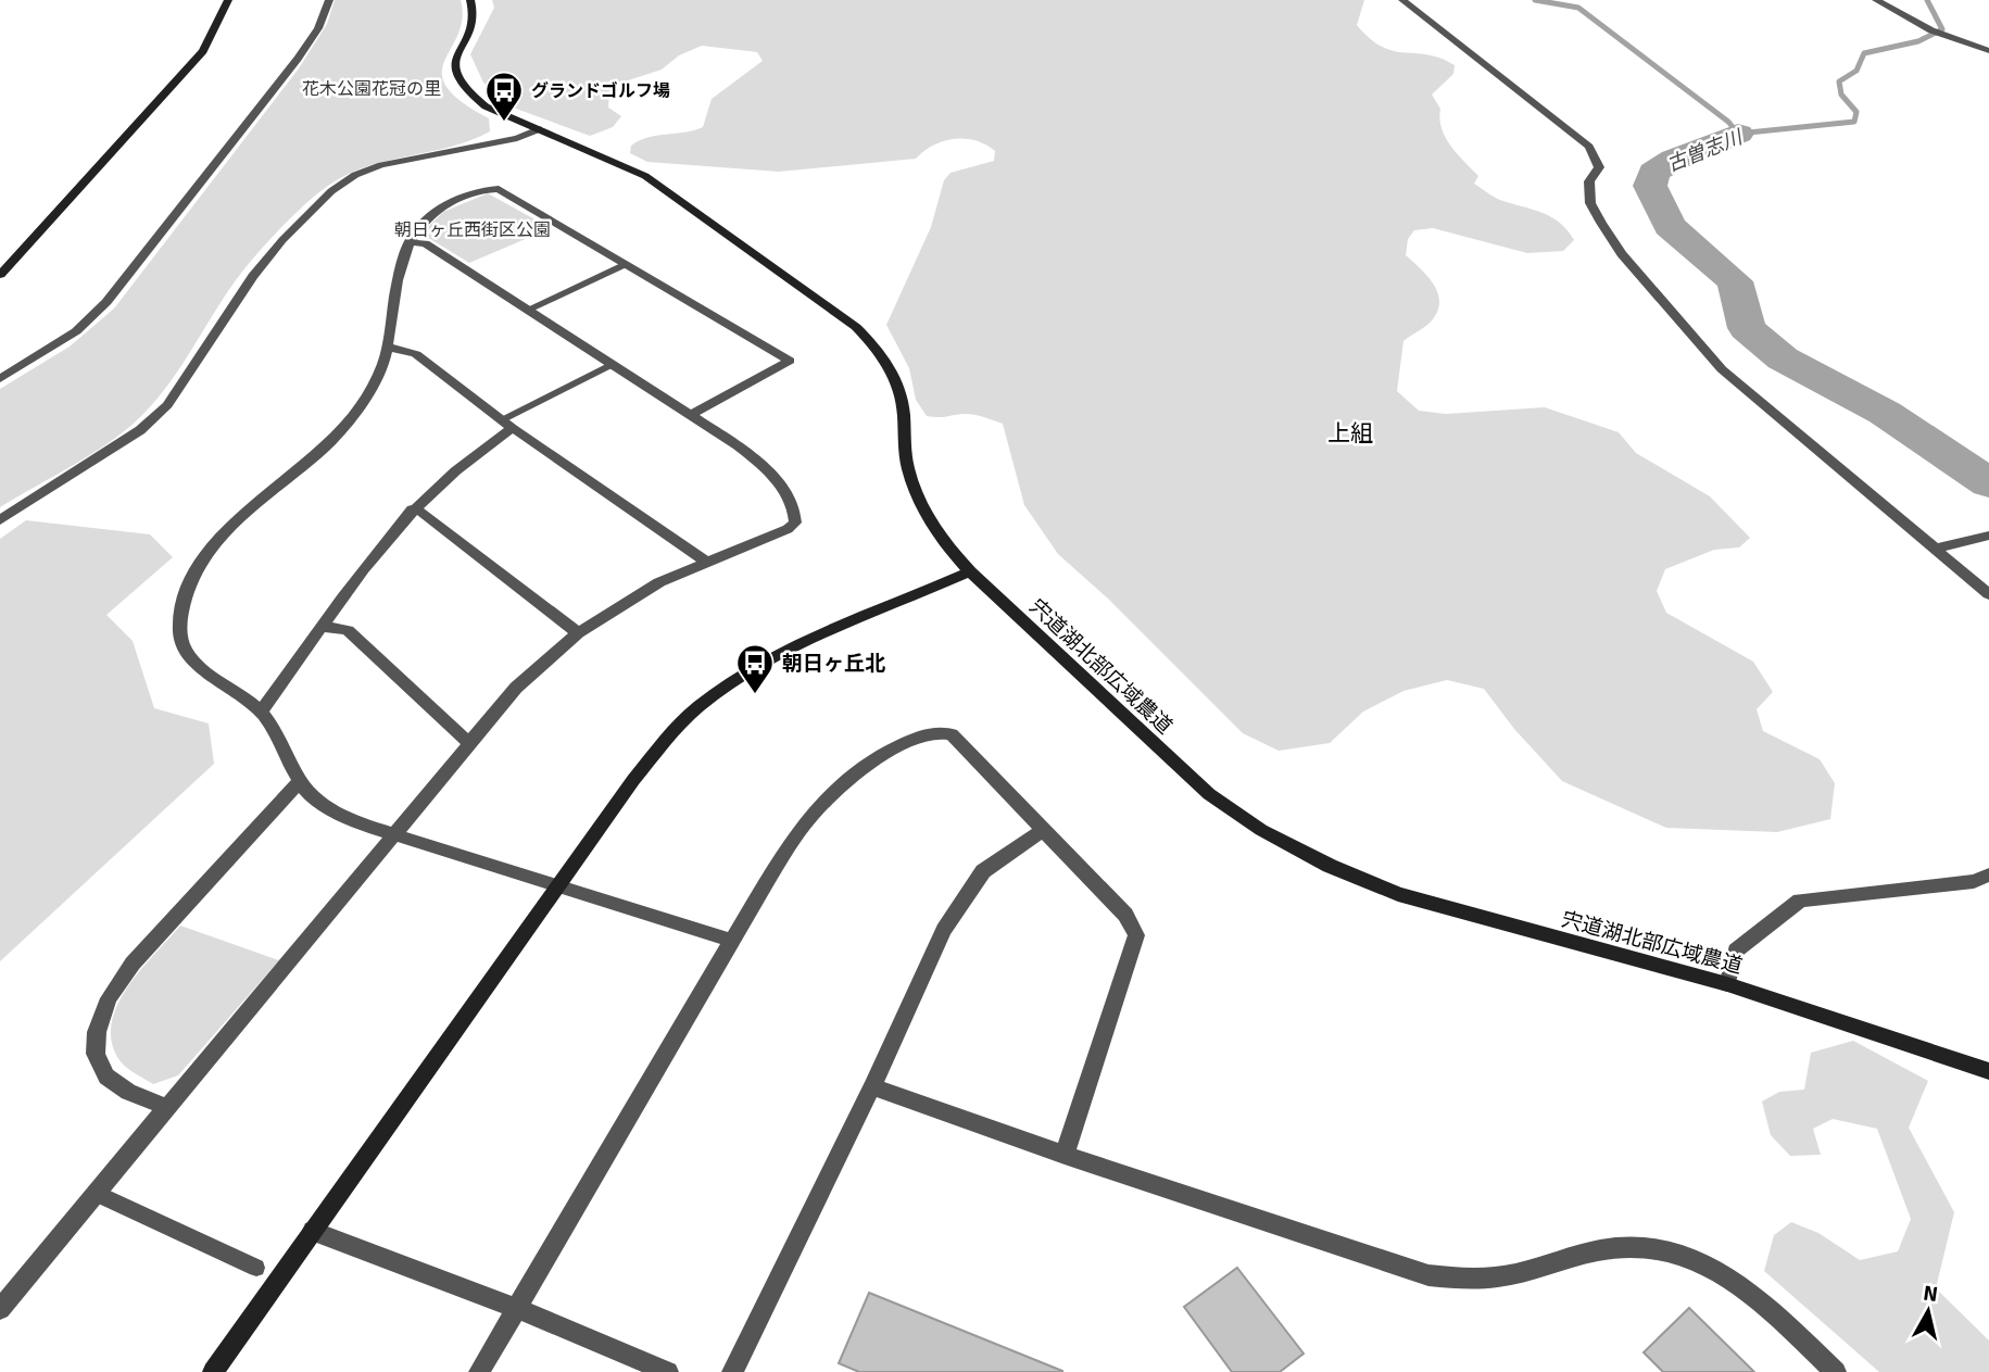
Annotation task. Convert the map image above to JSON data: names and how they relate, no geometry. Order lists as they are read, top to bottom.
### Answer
{
  "streets": {
    "street": ["宍道湖北部広域農道"]
  },
  "districts": ["上組"],
  "water": ["古曽志川"],
  "parks": ["花木公園花冠の里", "朝日ヶ丘西街区公園"],
  "places": {
    "bus stop": ["グランドゴルフ場", "朝日ヶ丘北"]
  },
  "north": "top"
}
